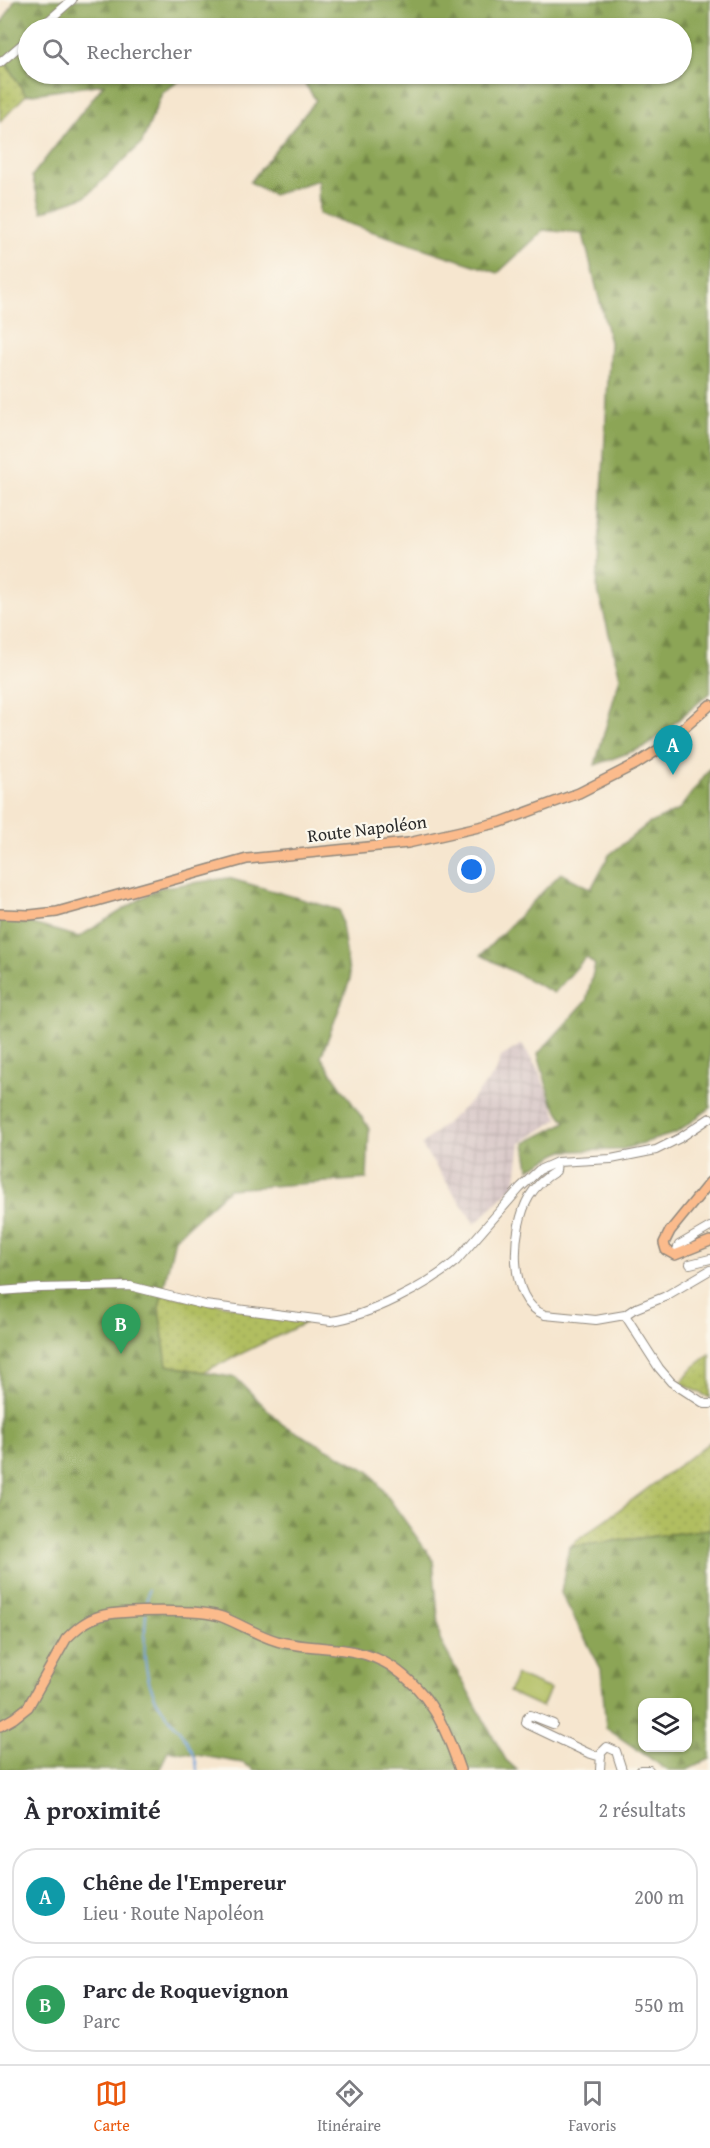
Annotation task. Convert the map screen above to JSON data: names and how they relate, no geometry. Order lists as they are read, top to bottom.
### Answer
{
  "streets": {
    "main road": ["Route Napoléon"]
  },
  "page": {
    "search": "Rechercher",
    "pins": ["A", "B"],
    "heading": ["À proximité", "2 résultats"],
    "list": [
      {
        "mark": "A",
        "name": "Chêne de l'Empereur",
        "note": "Lieu · Route Napoléon",
        "value": "200 m"
      },
      {
        "mark": "B",
        "name": "Parc de Roquevignon",
        "note": "Parc",
        "value": "550 m"
      }
    ],
    "nav": ["Carte", "Itinéraire", "Favoris"]
  }
}
